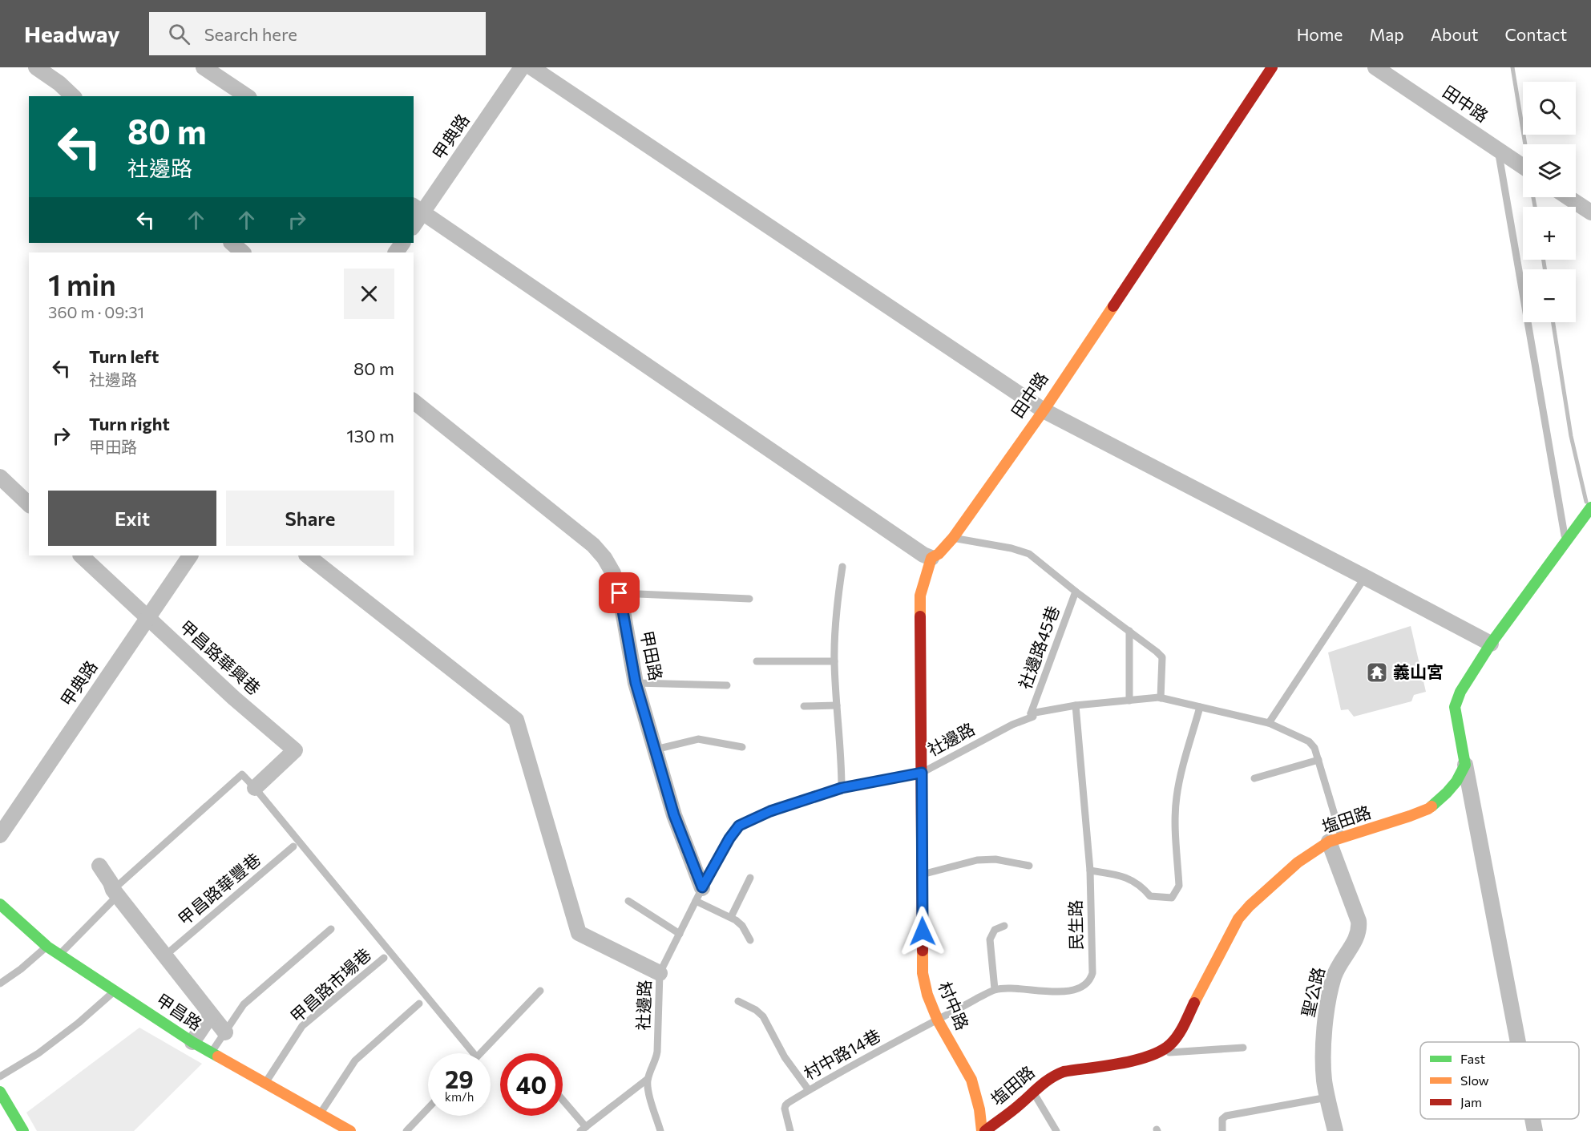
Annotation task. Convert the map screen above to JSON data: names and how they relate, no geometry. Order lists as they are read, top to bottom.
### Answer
{
  "streets": {
    "street": [
      "田中路",
      "甲典路",
      "甲田路",
      "甲昌路華興巷",
      "塩田路",
      "聖公路",
      "村中路",
      "甲昌路"
    ],
    "lane": [
      "社邊路45巷",
      "社邊路",
      "甲昌路華豐巷",
      "民生路",
      "甲昌路市場巷",
      "村中路14巷"
    ]
  },
  "crossings": [
    ["甲典路", "甲昌路華興巷"],
    ["社邊路45巷", "社邊路"],
    ["甲田路", "社邊路"],
    ["社邊路", "塩田路"],
    ["社邊路", "民生路"],
    ["社邊路", "聖公路"],
    ["社邊路", "村中路"],
    ["塩田路", "聖公路"],
    ["塩田路", "村中路"],
    ["民生路", "村中路"],
    ["民生路", "村中路14巷"],
    ["甲昌路市場巷", "甲昌路"],
    ["村中路", "村中路14巷"]
  ],
  "places": {
    "temple": ["義山宮"]
  },
  "legend": ["Fast", "Slow", "Jam"],
  "page": {
    "header": "Headway",
    "search": "Search here",
    "nav": [
      "Home",
      "Map",
      "About",
      "Contact"
    ],
    "map_buttons": ["+", "−"],
    "turn": ["80 m", "社邊路"],
    "heading": ["1 min", "360 m · 09:31"],
    "list": [
      {
        "name": "Turn left",
        "note": "社邊路",
        "value": "80 m"
      },
      {
        "name": "Turn right",
        "note": "甲田路",
        "value": "130 m"
      }
    ],
    "buttons": ["Exit", "Share"],
    "speed": "29 km/h",
    "limit": "40"
  }
}
